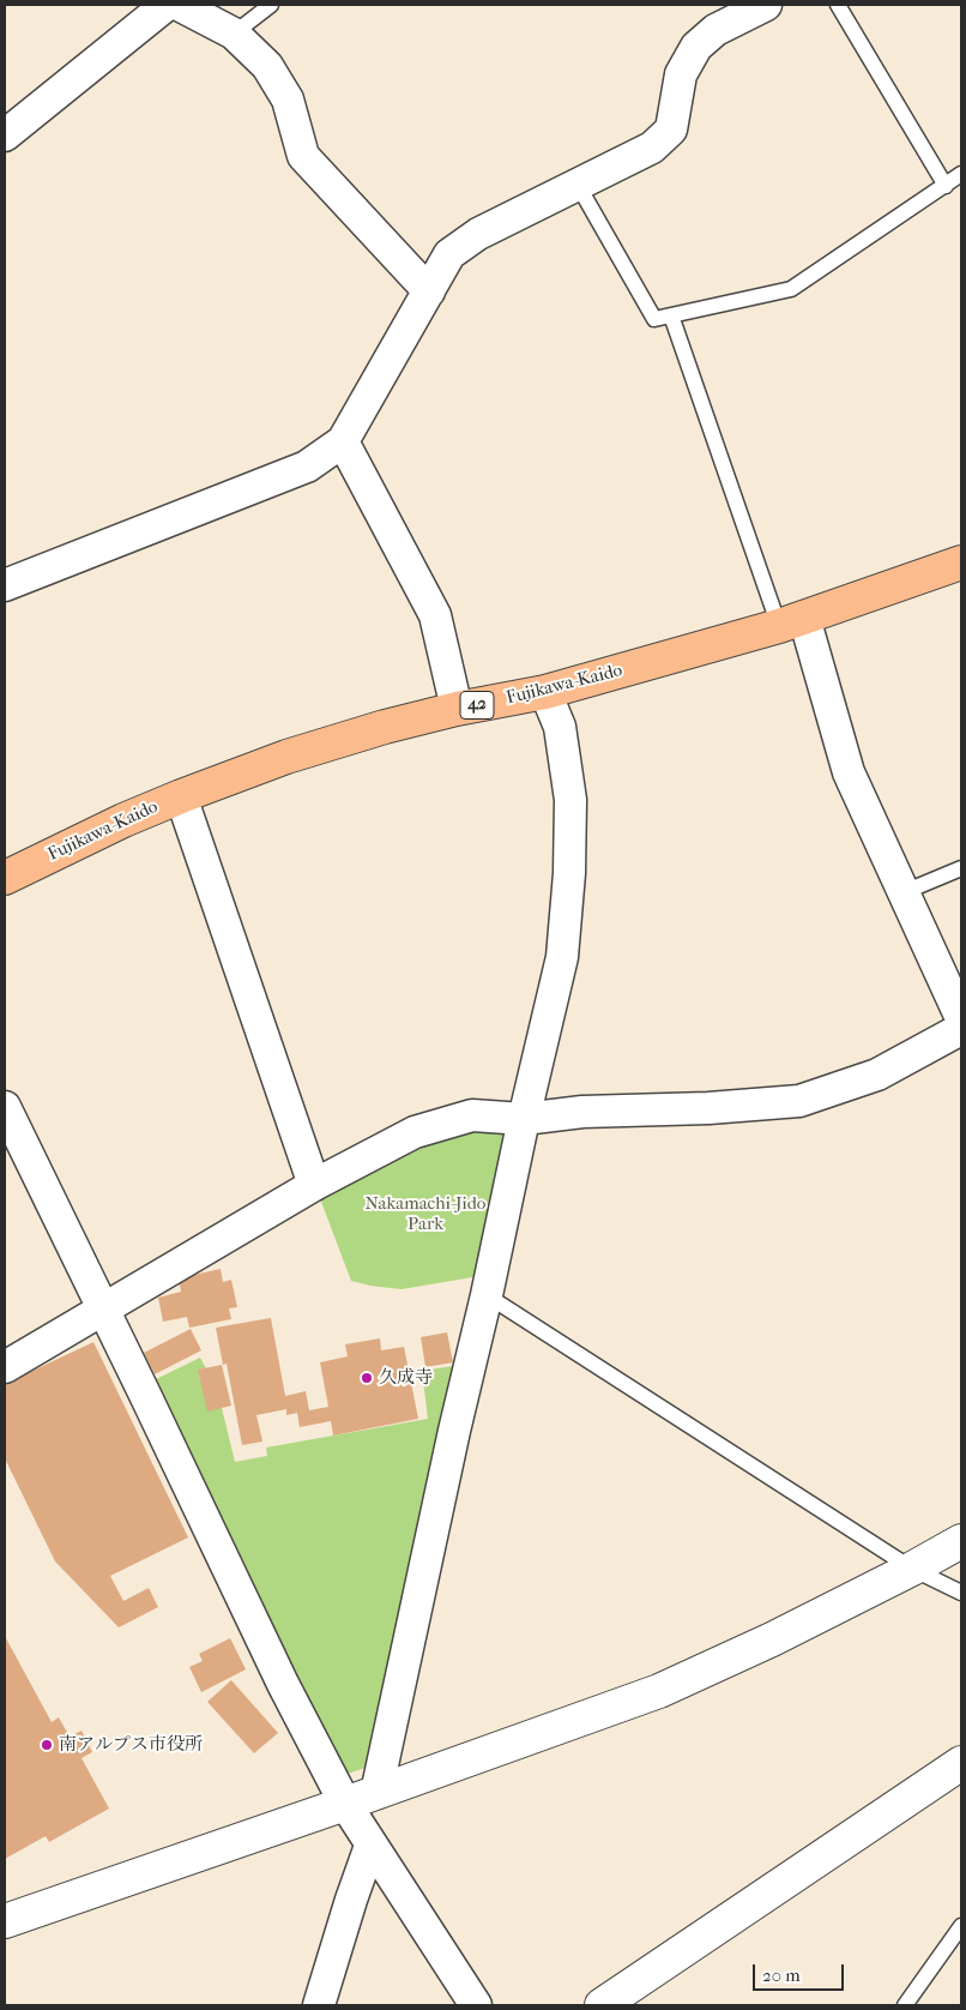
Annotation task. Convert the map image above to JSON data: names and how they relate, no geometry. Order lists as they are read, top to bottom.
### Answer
{
  "streets": {
    "main road": ["Fujikawa-Kaido", "42"]
  },
  "parks": ["Nakamachi-Jido Park"],
  "places": ["久成寺", "南アルプス市役所"],
  "scale_bar": "20 m"
}
